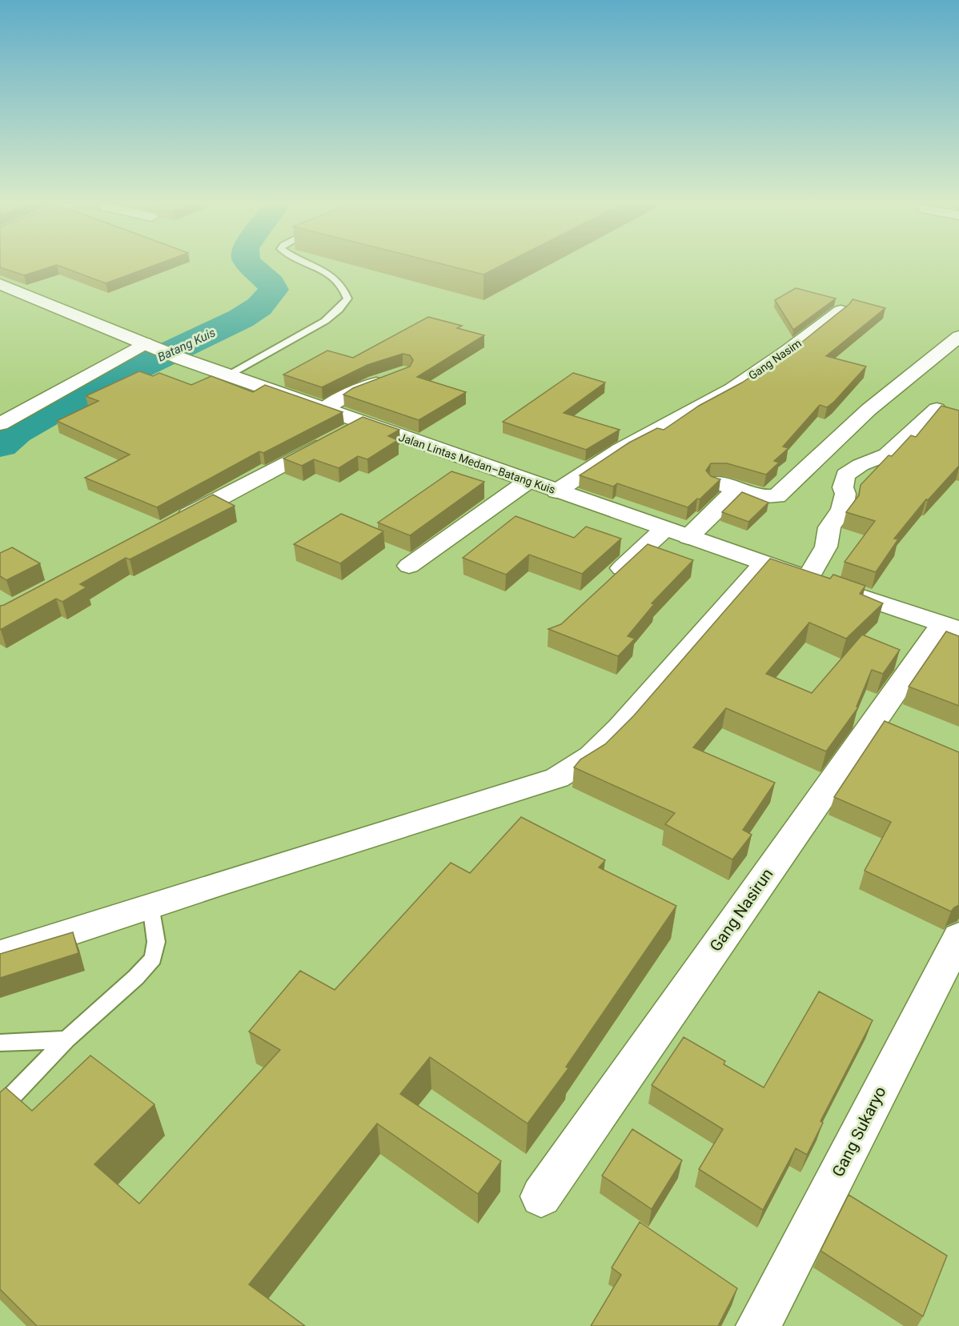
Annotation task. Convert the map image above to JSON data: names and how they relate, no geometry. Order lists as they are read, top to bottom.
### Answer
{
  "streets": {
    "main road": [
      "Gang Nasim",
      "Jalan Lintas Medan–Batang Kuis",
      "Gang Nasirun",
      "Gang Sukaryo"
    ]
  },
  "crossings": [
    ["Gang Nasim", "Jalan Lintas Medan–Batang Kuis"],
    ["Jalan Lintas Medan–Batang Kuis", "Gang Nasirun"]
  ],
  "water": ["Batang Kuis"]
}
